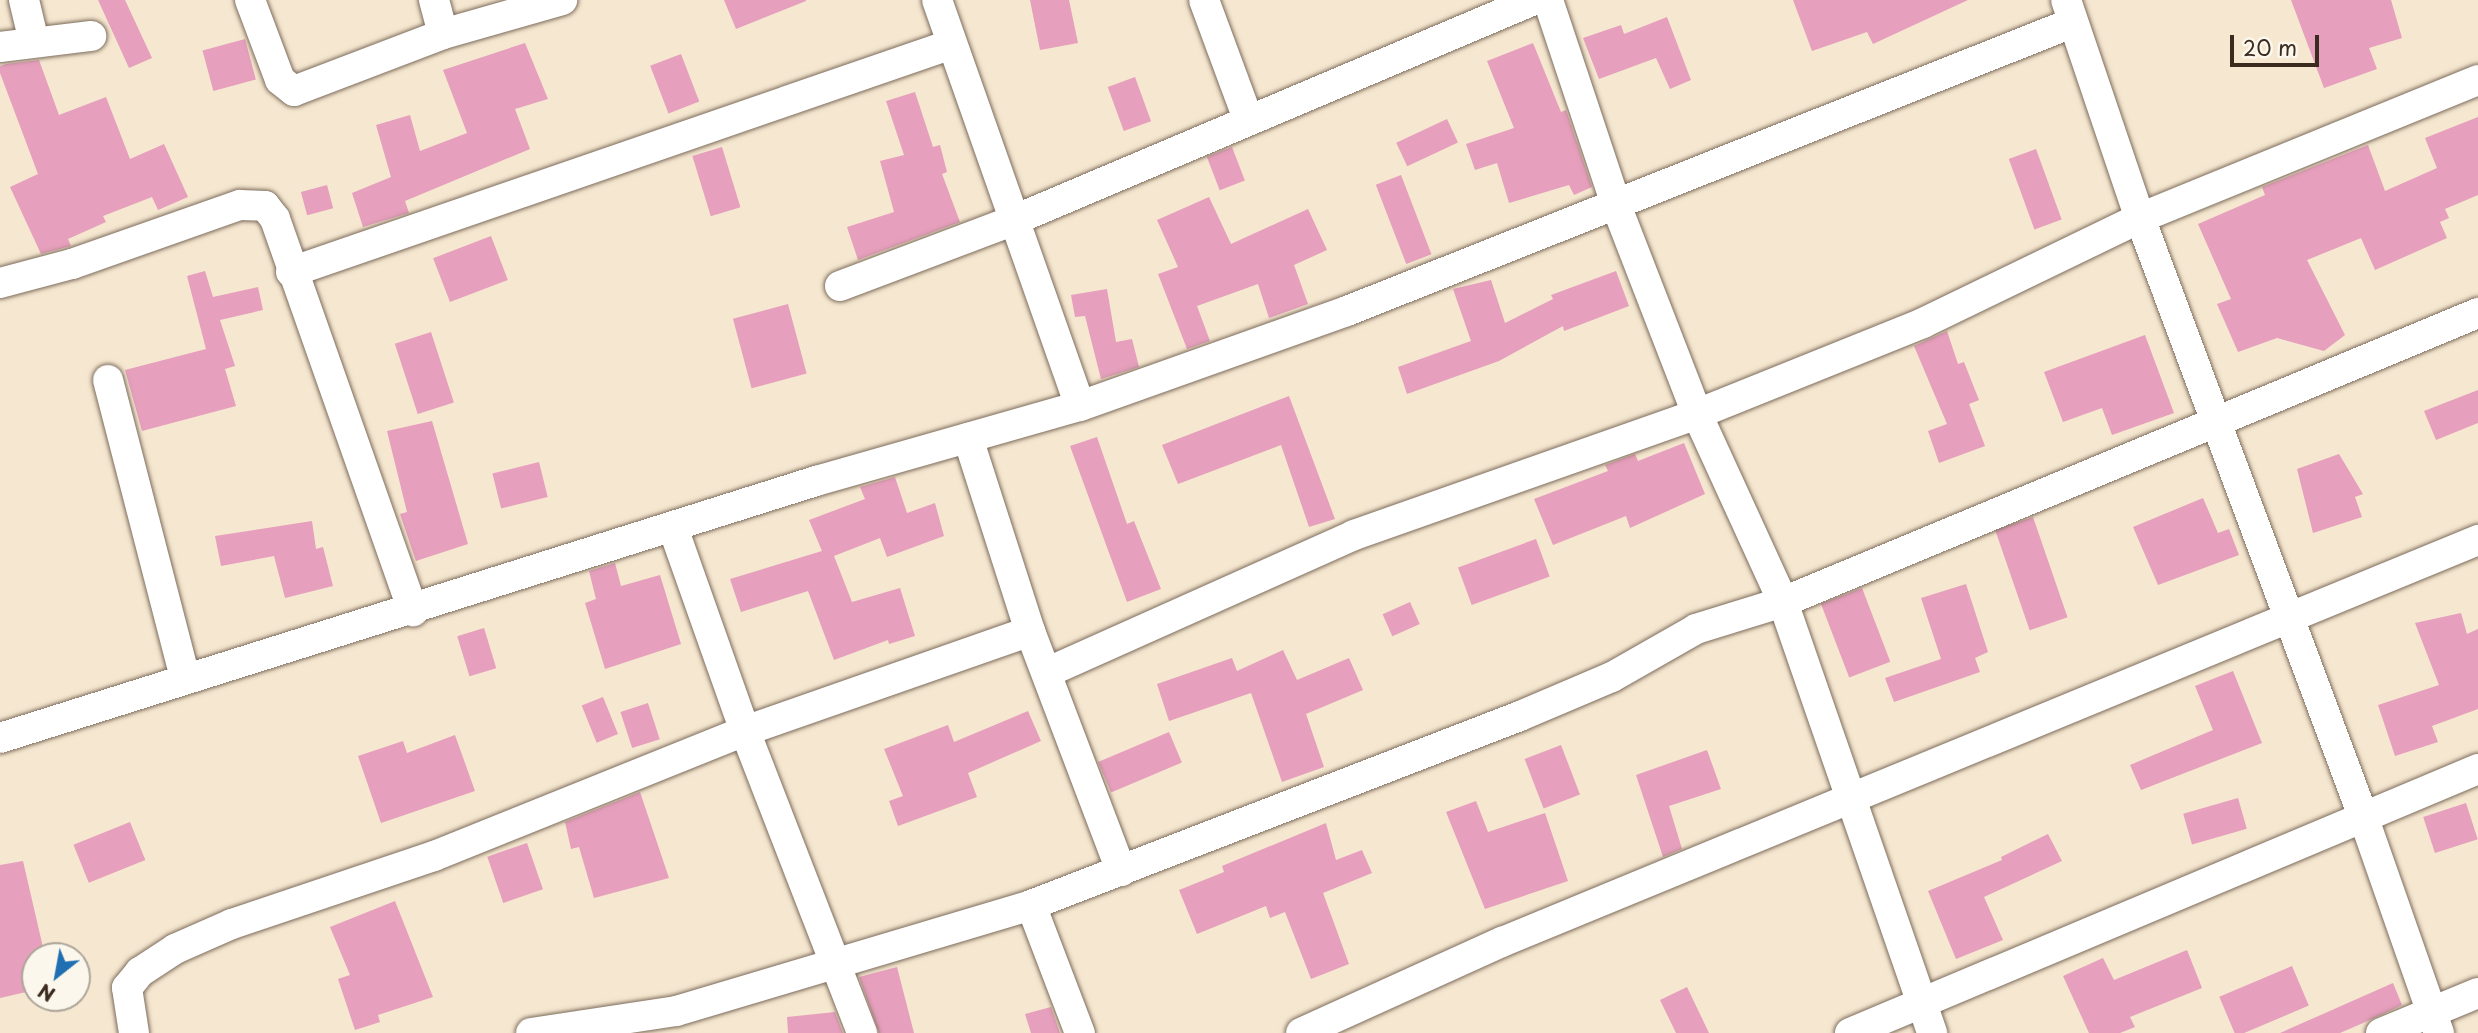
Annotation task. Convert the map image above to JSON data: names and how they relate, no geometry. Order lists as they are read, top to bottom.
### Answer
{
  "scale_bar": "20 m",
  "north": "bottom left"
}
